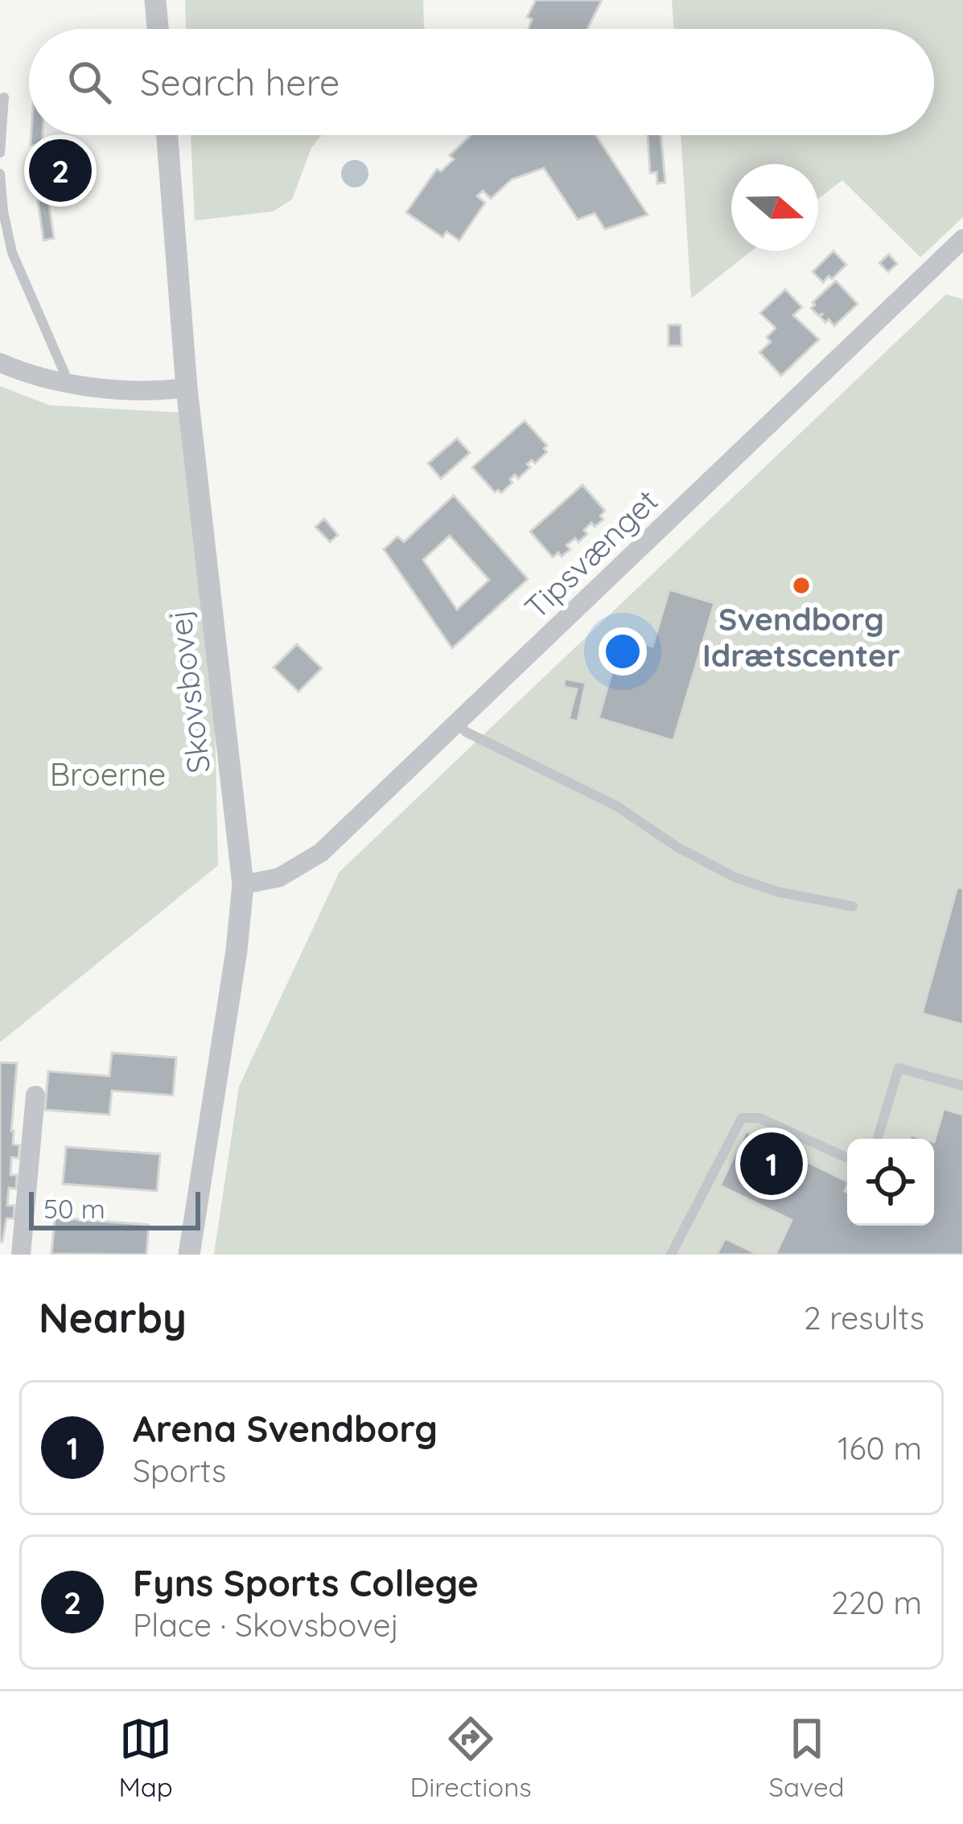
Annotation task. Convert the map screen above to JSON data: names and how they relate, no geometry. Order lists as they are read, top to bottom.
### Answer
{
  "streets": {
    "street": ["Tipsvænget", "Skovsbovej"]
  },
  "crossings": [
    ["Tipsvænget", "Skovsbovej"]
  ],
  "parks": ["Broerne"],
  "places": ["Svendborg Idrætscenter"],
  "scale_bar": "50 m",
  "north": "right",
  "page": {
    "search": "Search here",
    "pins": ["2", "1"],
    "scale": "50 m",
    "heading": ["Nearby", "2 results"],
    "list": [
      {
        "mark": "1",
        "name": "Arena Svendborg",
        "note": "Sports",
        "value": "160 m"
      },
      {
        "mark": "2",
        "name": "Fyns Sports College",
        "note": "Place · Skovsbovej",
        "value": "220 m"
      }
    ],
    "nav": ["Map", "Directions", "Saved"]
  }
}
